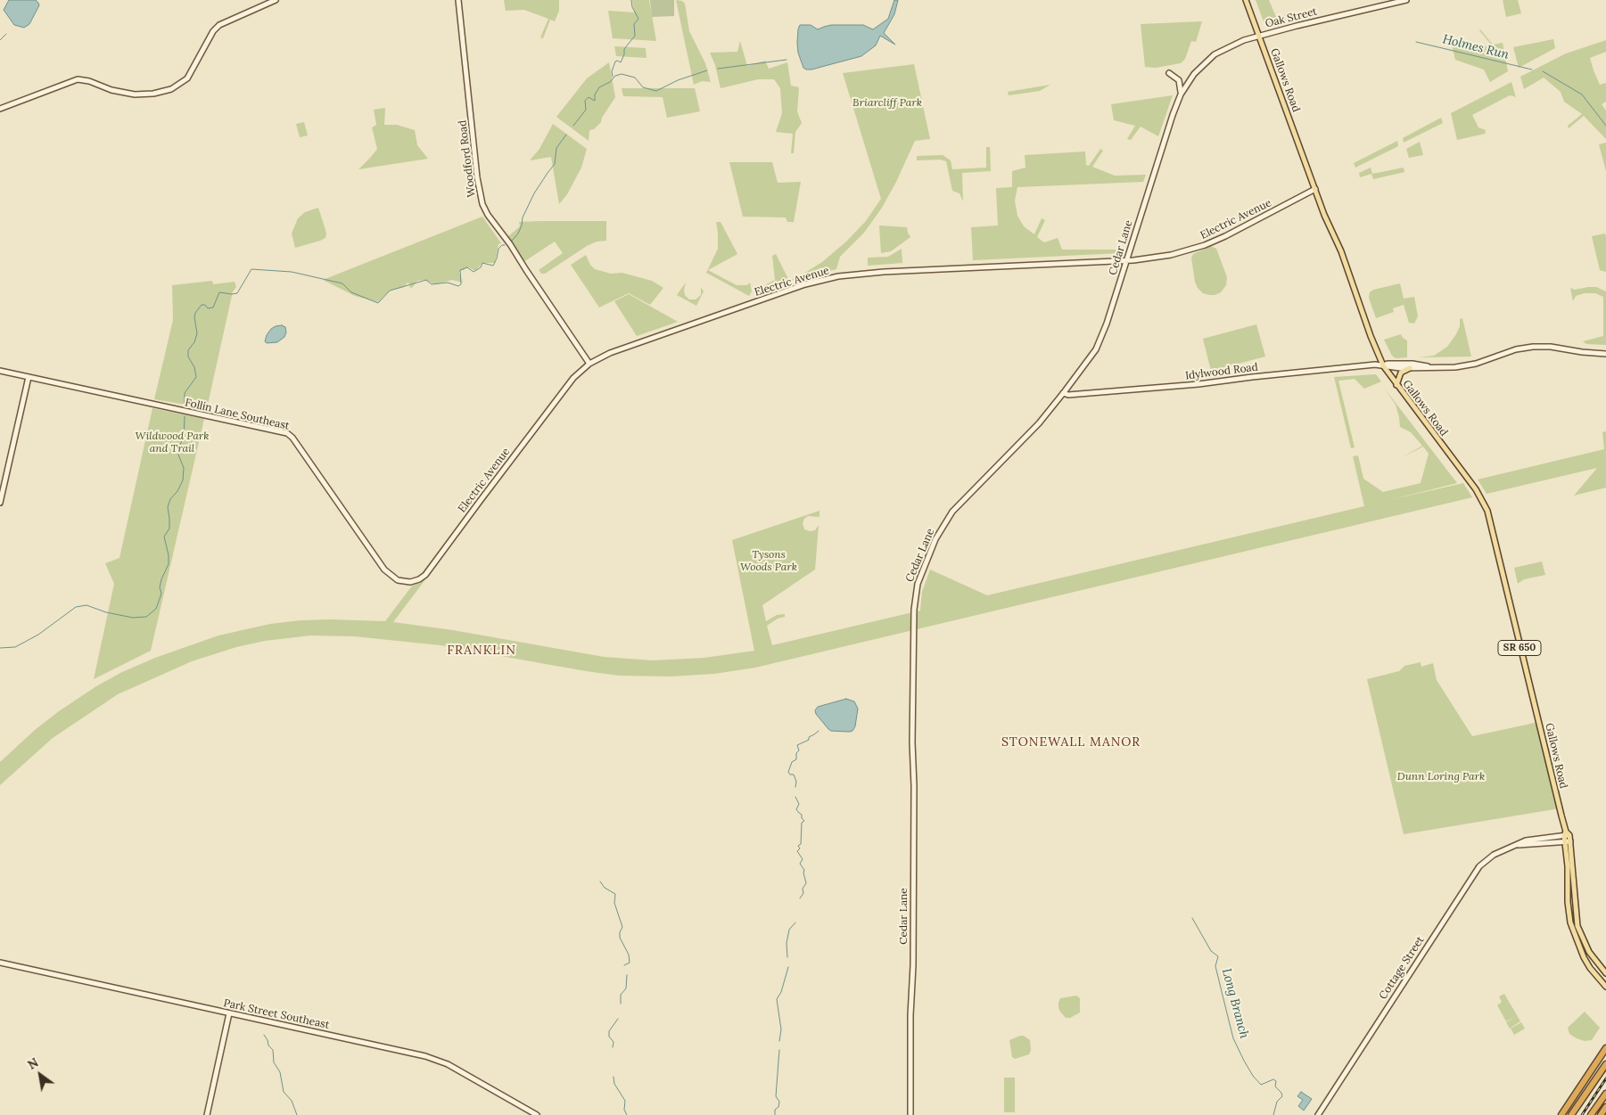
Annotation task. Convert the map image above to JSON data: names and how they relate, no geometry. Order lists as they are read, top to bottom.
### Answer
{
  "streets": {
    "main road": ["Gallows Road", "SR 650"],
    "street": [
      "Oak Street",
      "Woodford Road",
      "Electric Avenue",
      "Cedar Lane",
      "Idylwood Road",
      "Follin Lane Southeast",
      "Cottage Street",
      "Park Street Southeast"
    ]
  },
  "crossings": [
    ["Oak Street", "Gallows Road"],
    ["Oak Street", "Cedar Lane"],
    ["Gallows Road", "Electric Avenue"],
    ["Gallows Road", "Cedar Lane"],
    ["Gallows Road", "Idylwood Road"],
    ["Gallows Road", "Cottage Street"],
    ["Woodford Road", "Electric Avenue"],
    ["Electric Avenue", "Cedar Lane"],
    ["Electric Avenue", "Follin Lane Southeast"],
    ["Cedar Lane", "Idylwood Road"]
  ],
  "districts": ["FRANKLIN", "STONEWALL MANOR"],
  "water": ["Holmes Run", "Long Branch"],
  "parks": [
    "Briarcliff Park",
    "Wildwood Park and Trail",
    "Tysons Woods Park",
    "Dunn Loring Park"
  ],
  "north": "top left"
}
